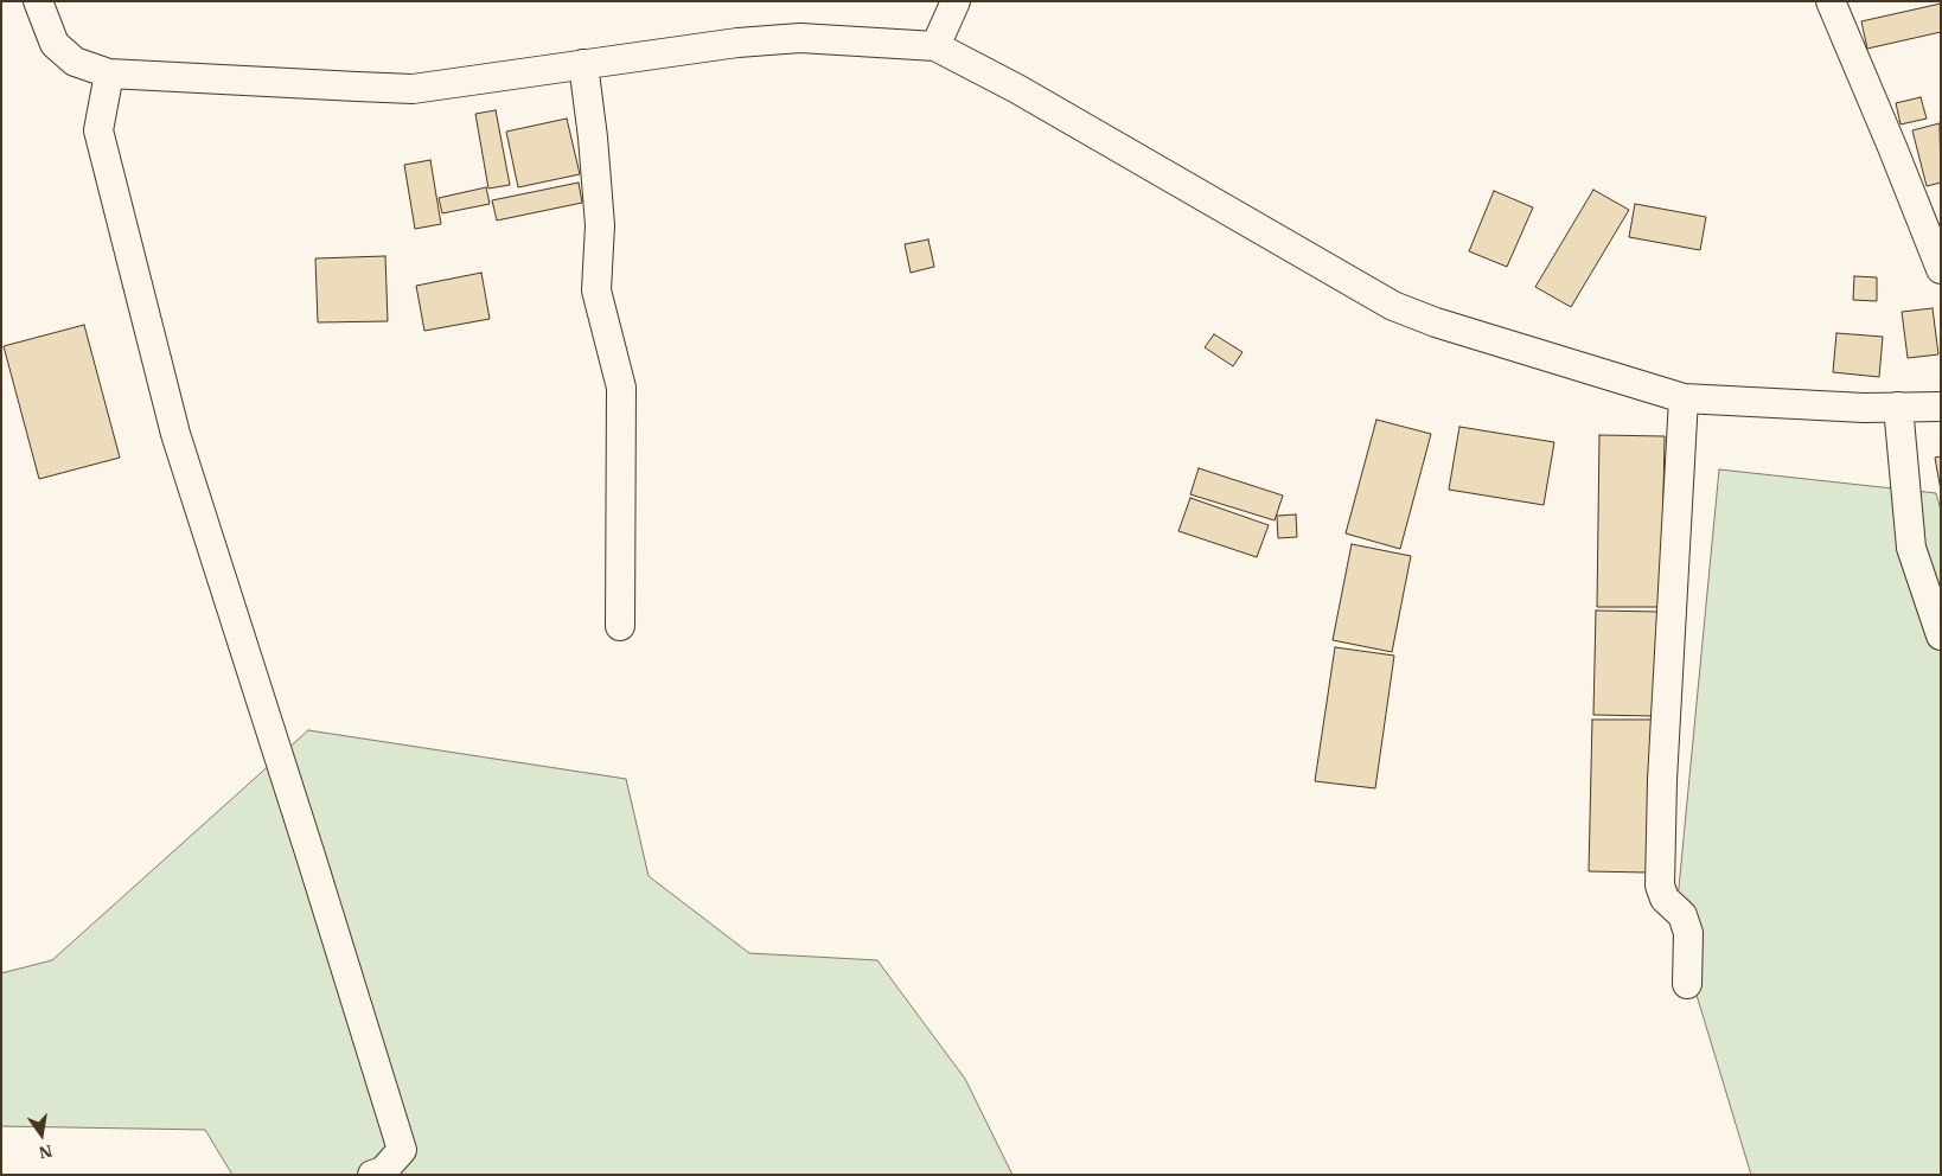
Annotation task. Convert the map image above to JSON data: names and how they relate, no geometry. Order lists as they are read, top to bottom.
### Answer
{
  "north": "bottom"
}
